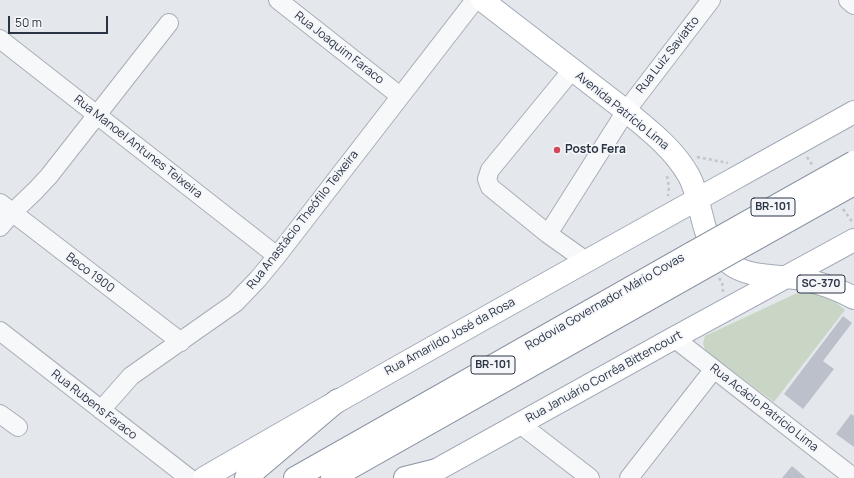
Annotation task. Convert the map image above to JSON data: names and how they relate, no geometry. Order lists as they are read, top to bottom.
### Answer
{
  "streets": {
    "main road": [
      "Avenida Patrício Lima",
      "BR-101",
      "SC-370",
      "Rodovia Governador Mário Covas",
      "Rua Amarildo José da Rosa",
      "Rua Januário Corrêa Bittencourt"
    ],
    "street": [
      "Rua Joaquim Faraco",
      "Rua Luiz Saviatto",
      "Rua Manoel Antunes Teixeira",
      "Rua Anastácio Theófilo Teixeira",
      "Beco 1900",
      "Rua Rubens Faraco",
      "Rua Acácio Patrício Lima"
    ]
  },
  "crossings": [
    ["Rua Joaquim Faraco", "Rua Anastácio Theófilo Teixeira"],
    ["Rua Luiz Saviatto", "Avenida Patrício Lima"],
    ["Avenida Patrício Lima", "Rua Amarildo José da Rosa"],
    ["Avenida Patrício Lima", "Rua Januário Corrêa Bittencourt"],
    ["Rua Manoel Antunes Teixeira", "Rua Anastácio Theófilo Teixeira"],
    ["Rua Anastácio Theófilo Teixeira", "Beco 1900"],
    ["Rua Anastácio Theófilo Teixeira", "Rua Rubens Faraco"],
    ["Rua Januário Corrêa Bittencourt", "Rua Acácio Patrício Lima"]
  ],
  "places": ["Posto Fera"],
  "scale_bar": "50 m"
}
